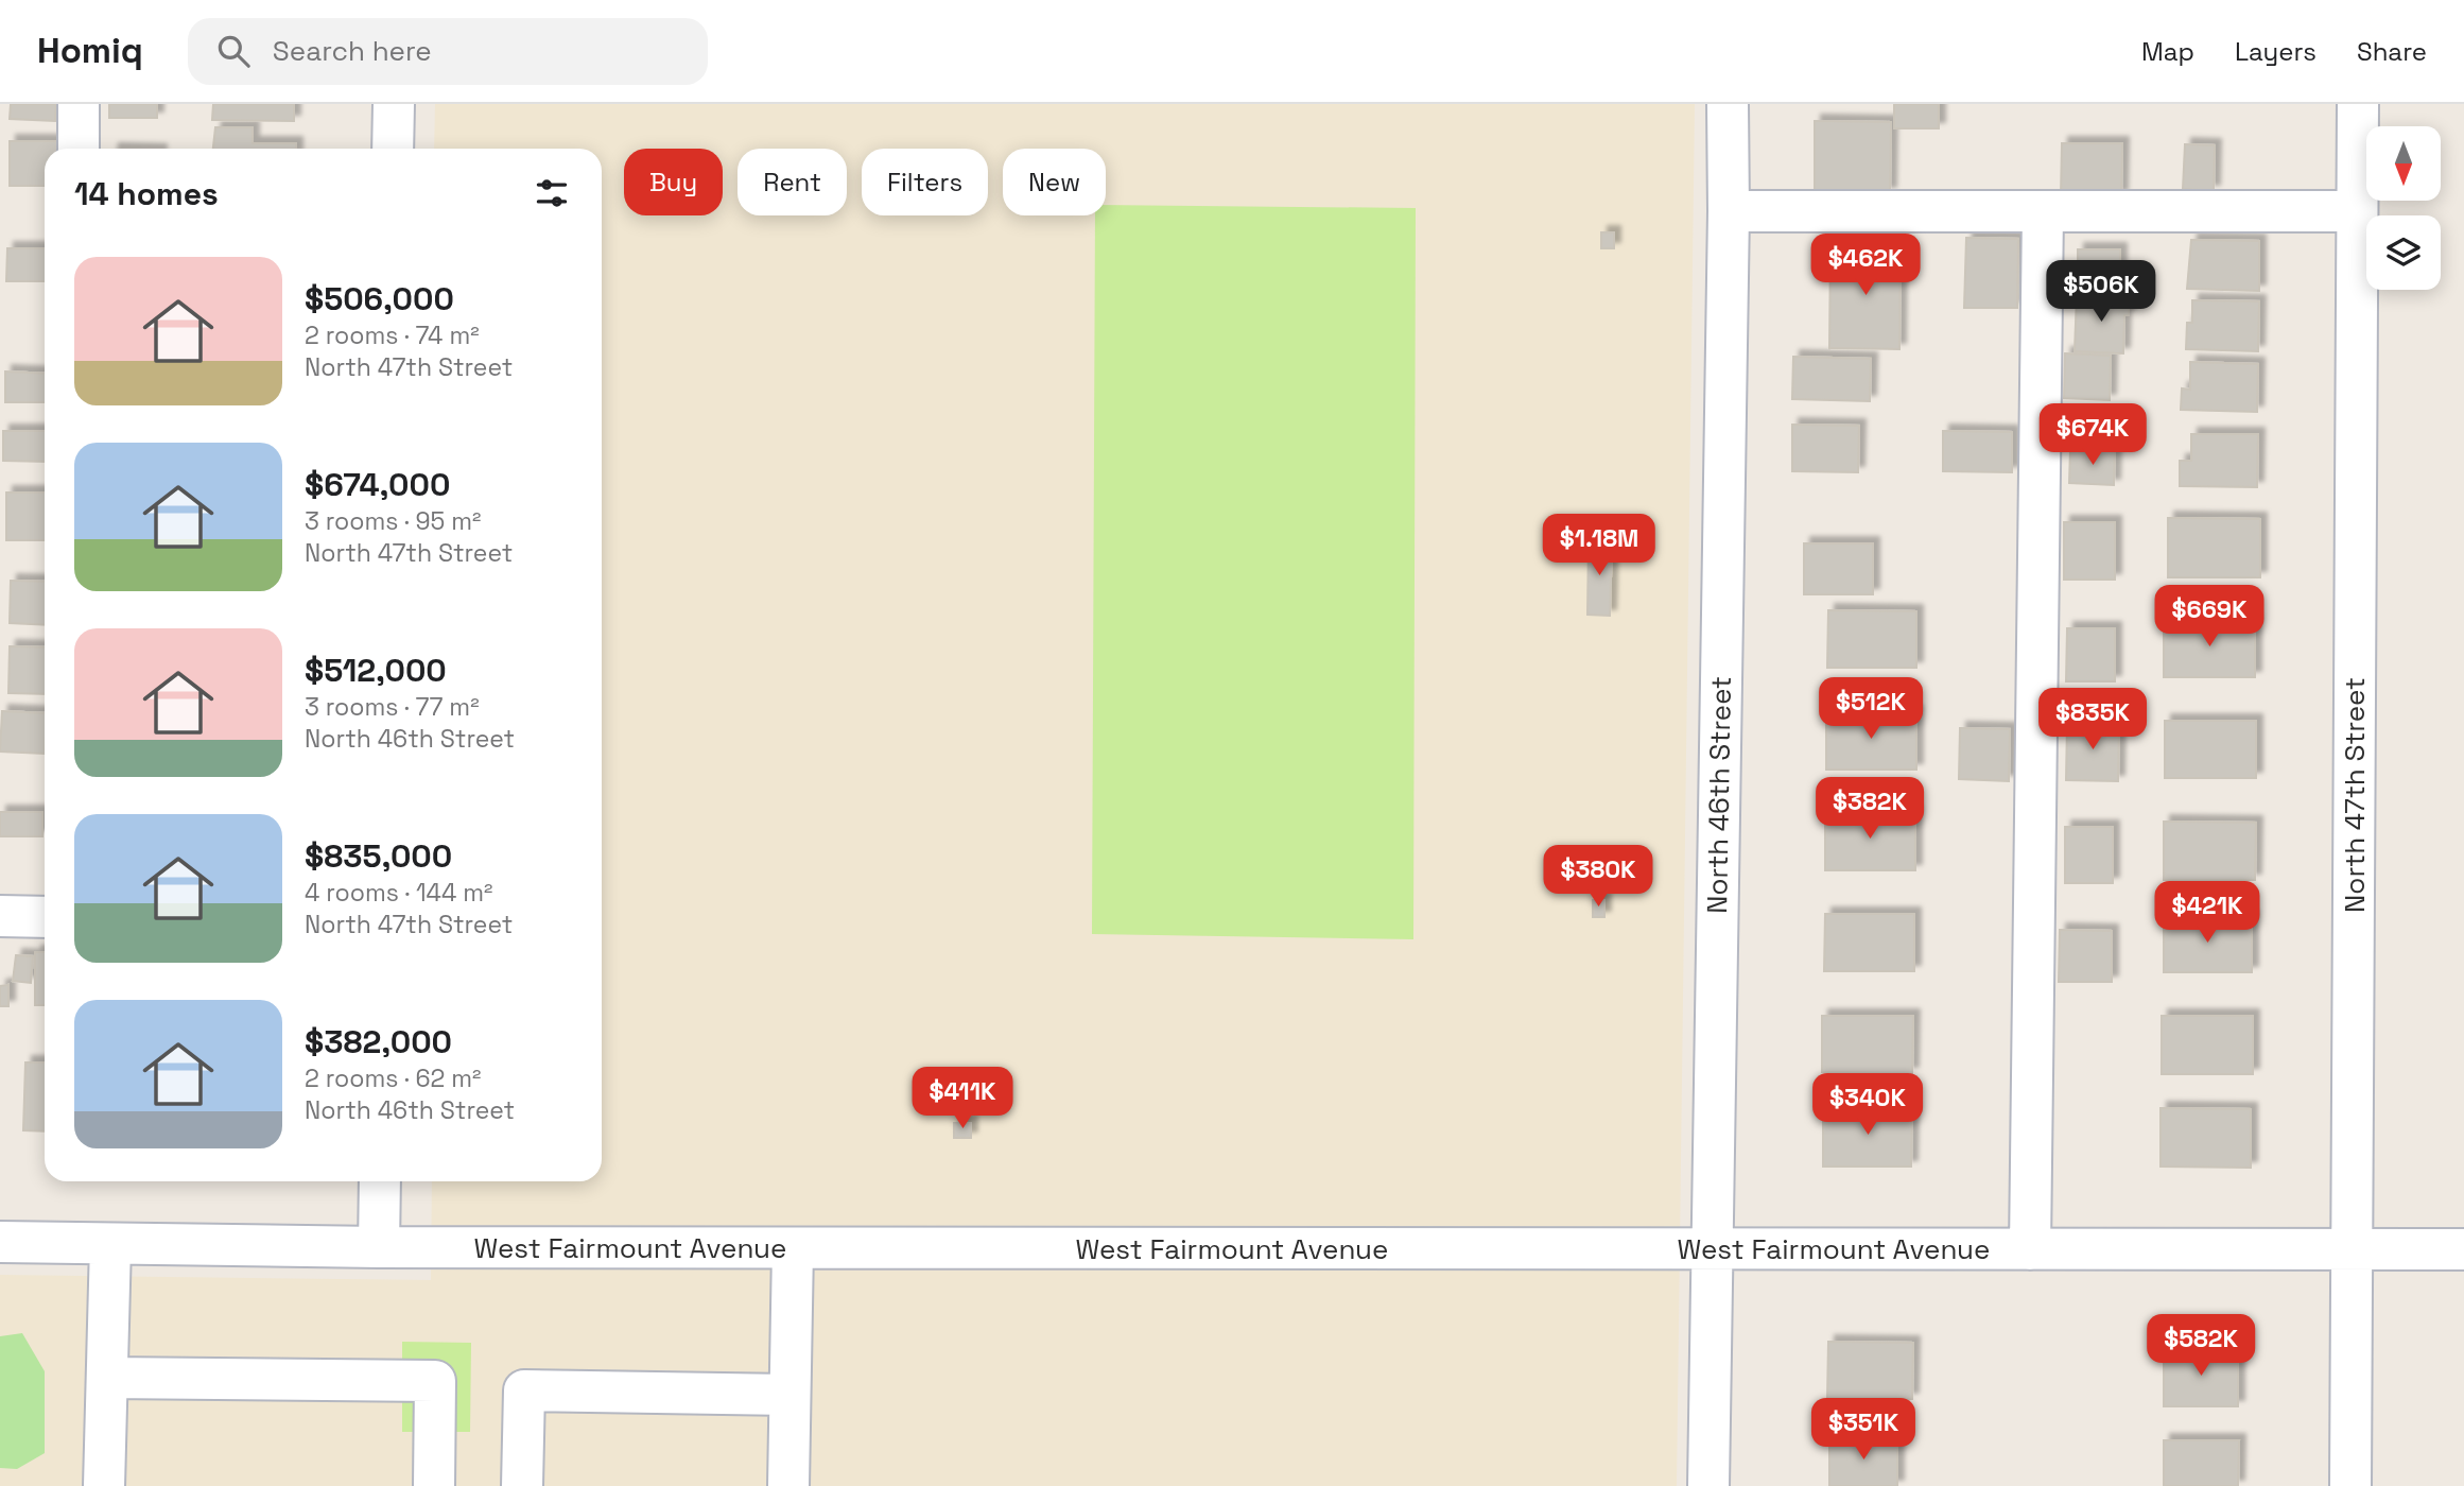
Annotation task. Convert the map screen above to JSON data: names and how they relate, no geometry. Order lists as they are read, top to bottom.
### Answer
{
  "streets": {
    "street": ["North 46th Street", "North 47th Street", "West Fairmount Avenue"]
  },
  "crossings": [
    ["North 46th Street", "West Fairmount Avenue"],
    ["North 47th Street", "West Fairmount Avenue"]
  ],
  "north": "bottom",
  "page": {
    "header": "Homiq",
    "search": "Search here",
    "nav": ["Map", "Layers", "Share"],
    "chip": [
      "Buy",
      "Rent",
      "Filters",
      "New"
    ],
    "heading": "14 homes",
    "price": [
      "$462K",
      "$506K",
      "$674K",
      "$1.18M",
      "$669K",
      "$512K",
      "$835K",
      "$382K",
      "$380K",
      "$421K",
      "$411K",
      "$340K",
      "$582K",
      "$351K"
    ],
    "list": [
      {
        "name": "$506,000",
        "note": "2 rooms · 74 m² · North 47th Street"
      },
      {
        "name": "$674,000",
        "note": "3 rooms · 95 m² · North 47th Street"
      },
      {
        "name": "$512,000",
        "note": "3 rooms · 77 m² · North 46th Street"
      },
      {
        "name": "$835,000",
        "note": "4 rooms · 144 m² · North 47th Street"
      },
      {
        "name": "$382,000",
        "note": "2 rooms · 62 m² · North 46th Street"
      }
    ]
  }
}
